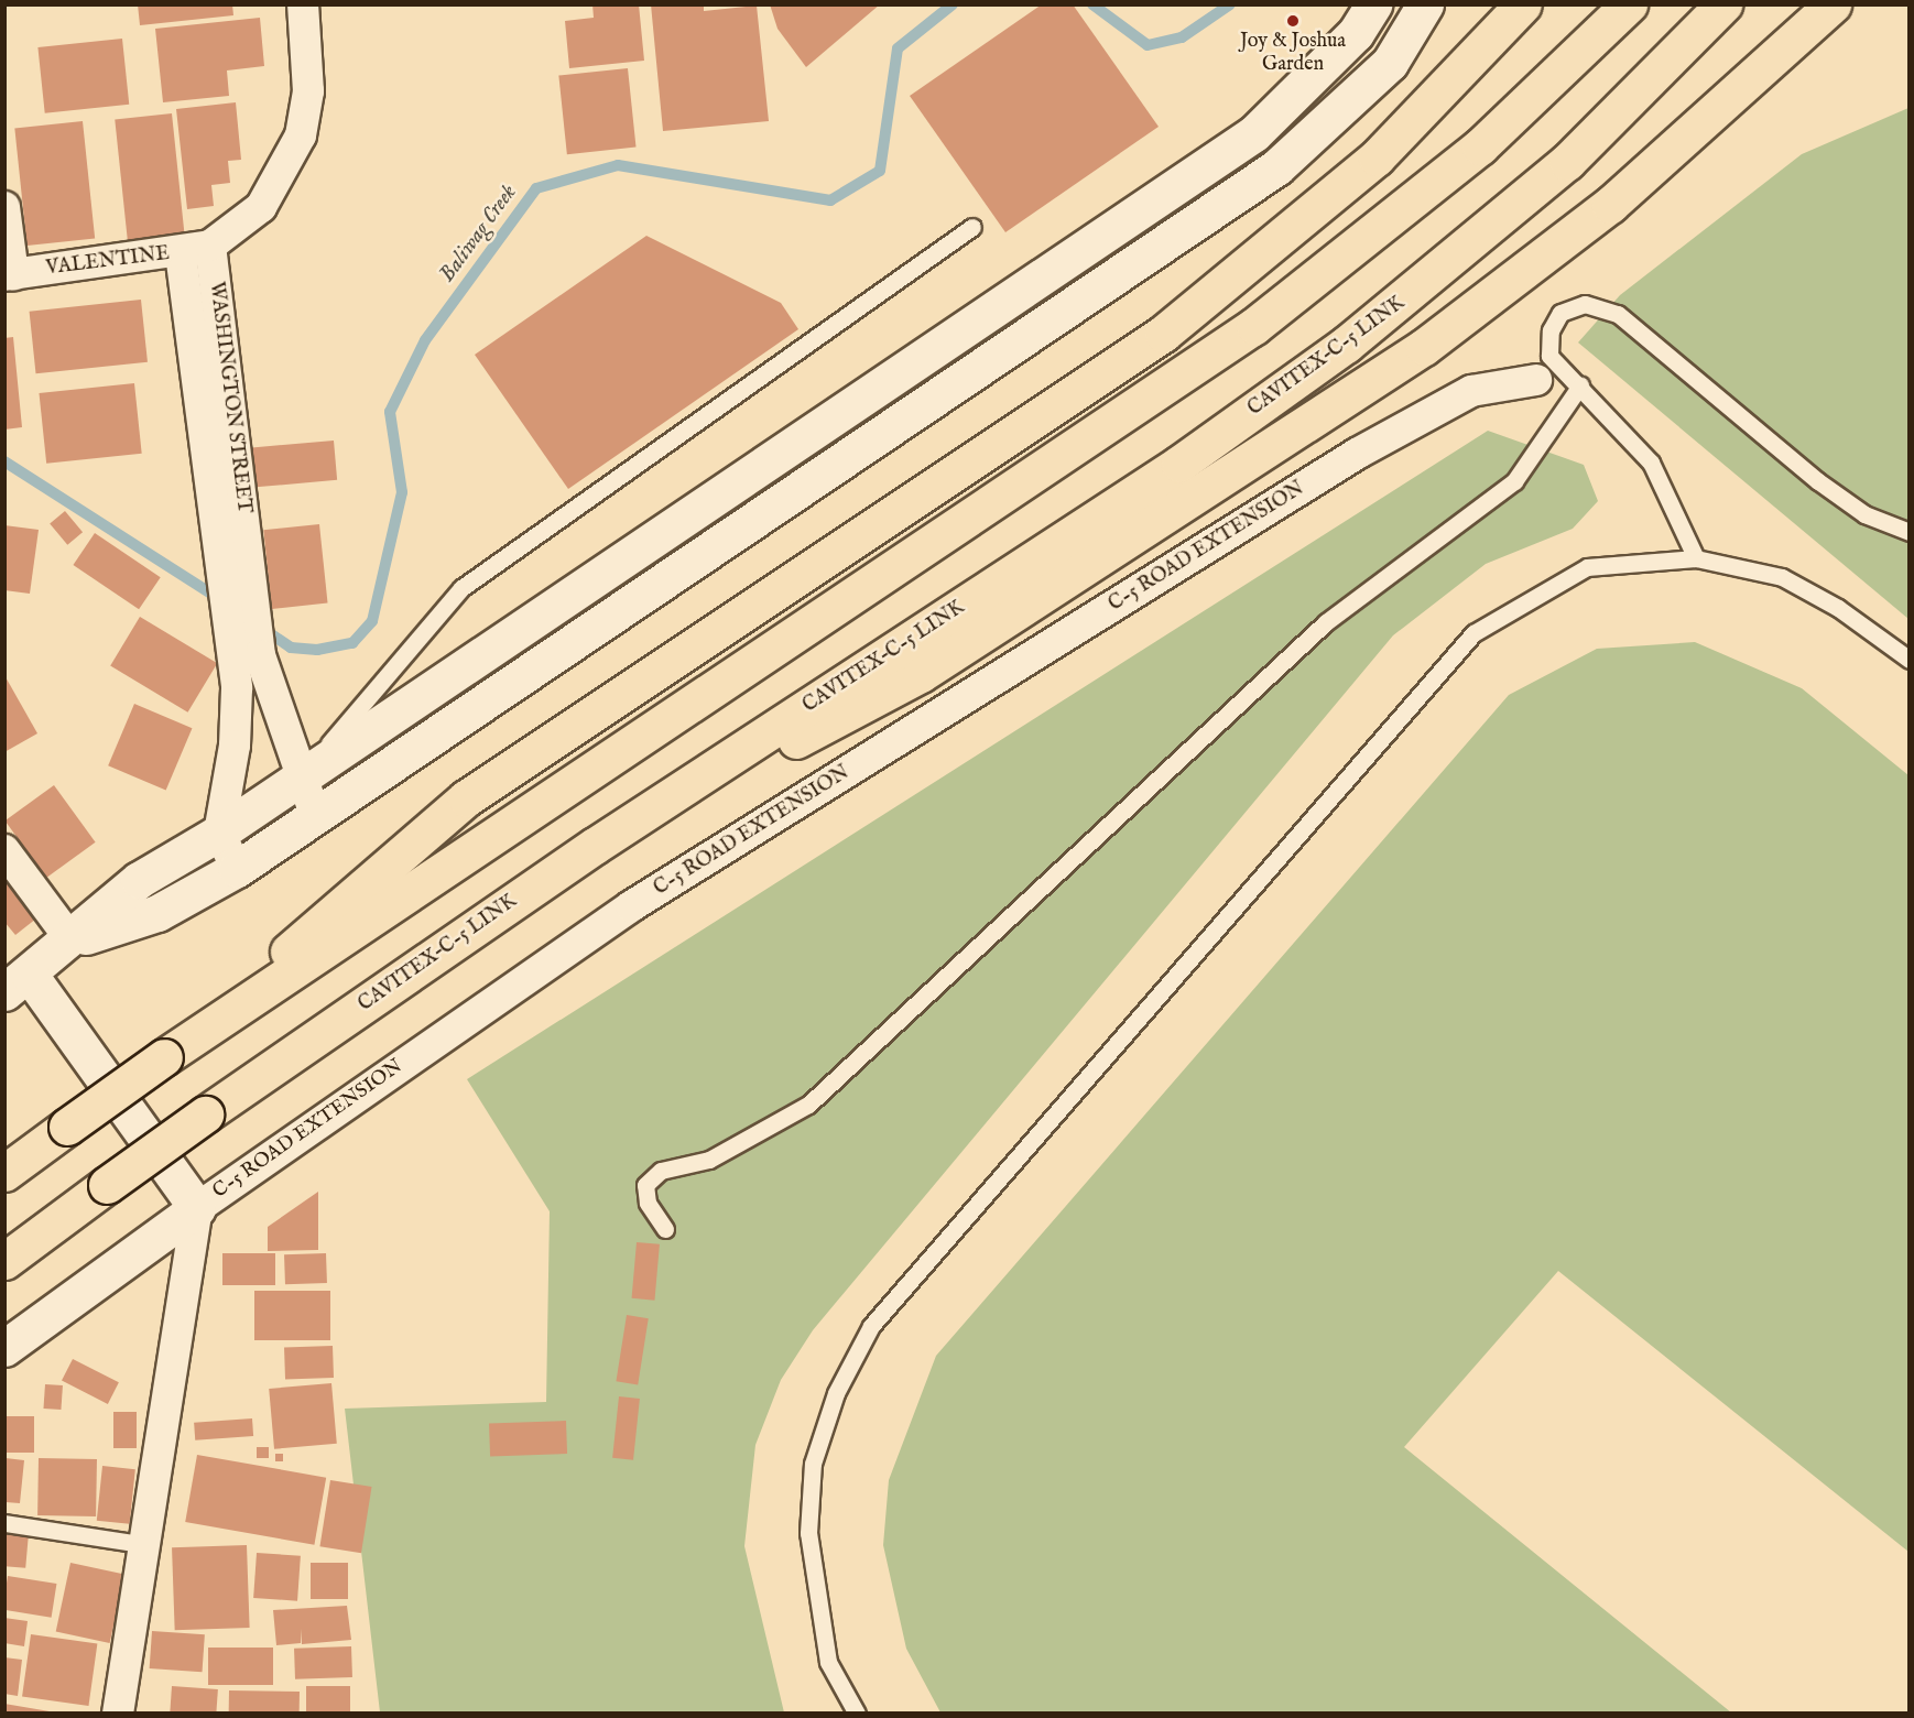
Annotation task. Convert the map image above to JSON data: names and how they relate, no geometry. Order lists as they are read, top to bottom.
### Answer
{
  "streets": {
    "highway": ["CAVITEX–C-5 LINK"],
    "main road": ["C-5 ROAD EXTENSION"],
    "street": ["VALENTINE", "WASHINGTON STREET"]
  },
  "crossings": [
    ["VALENTINE", "WASHINGTON STREET"]
  ],
  "water": ["Baliwag Creek"],
  "places": ["Joy & Joshua Garden"]
}
